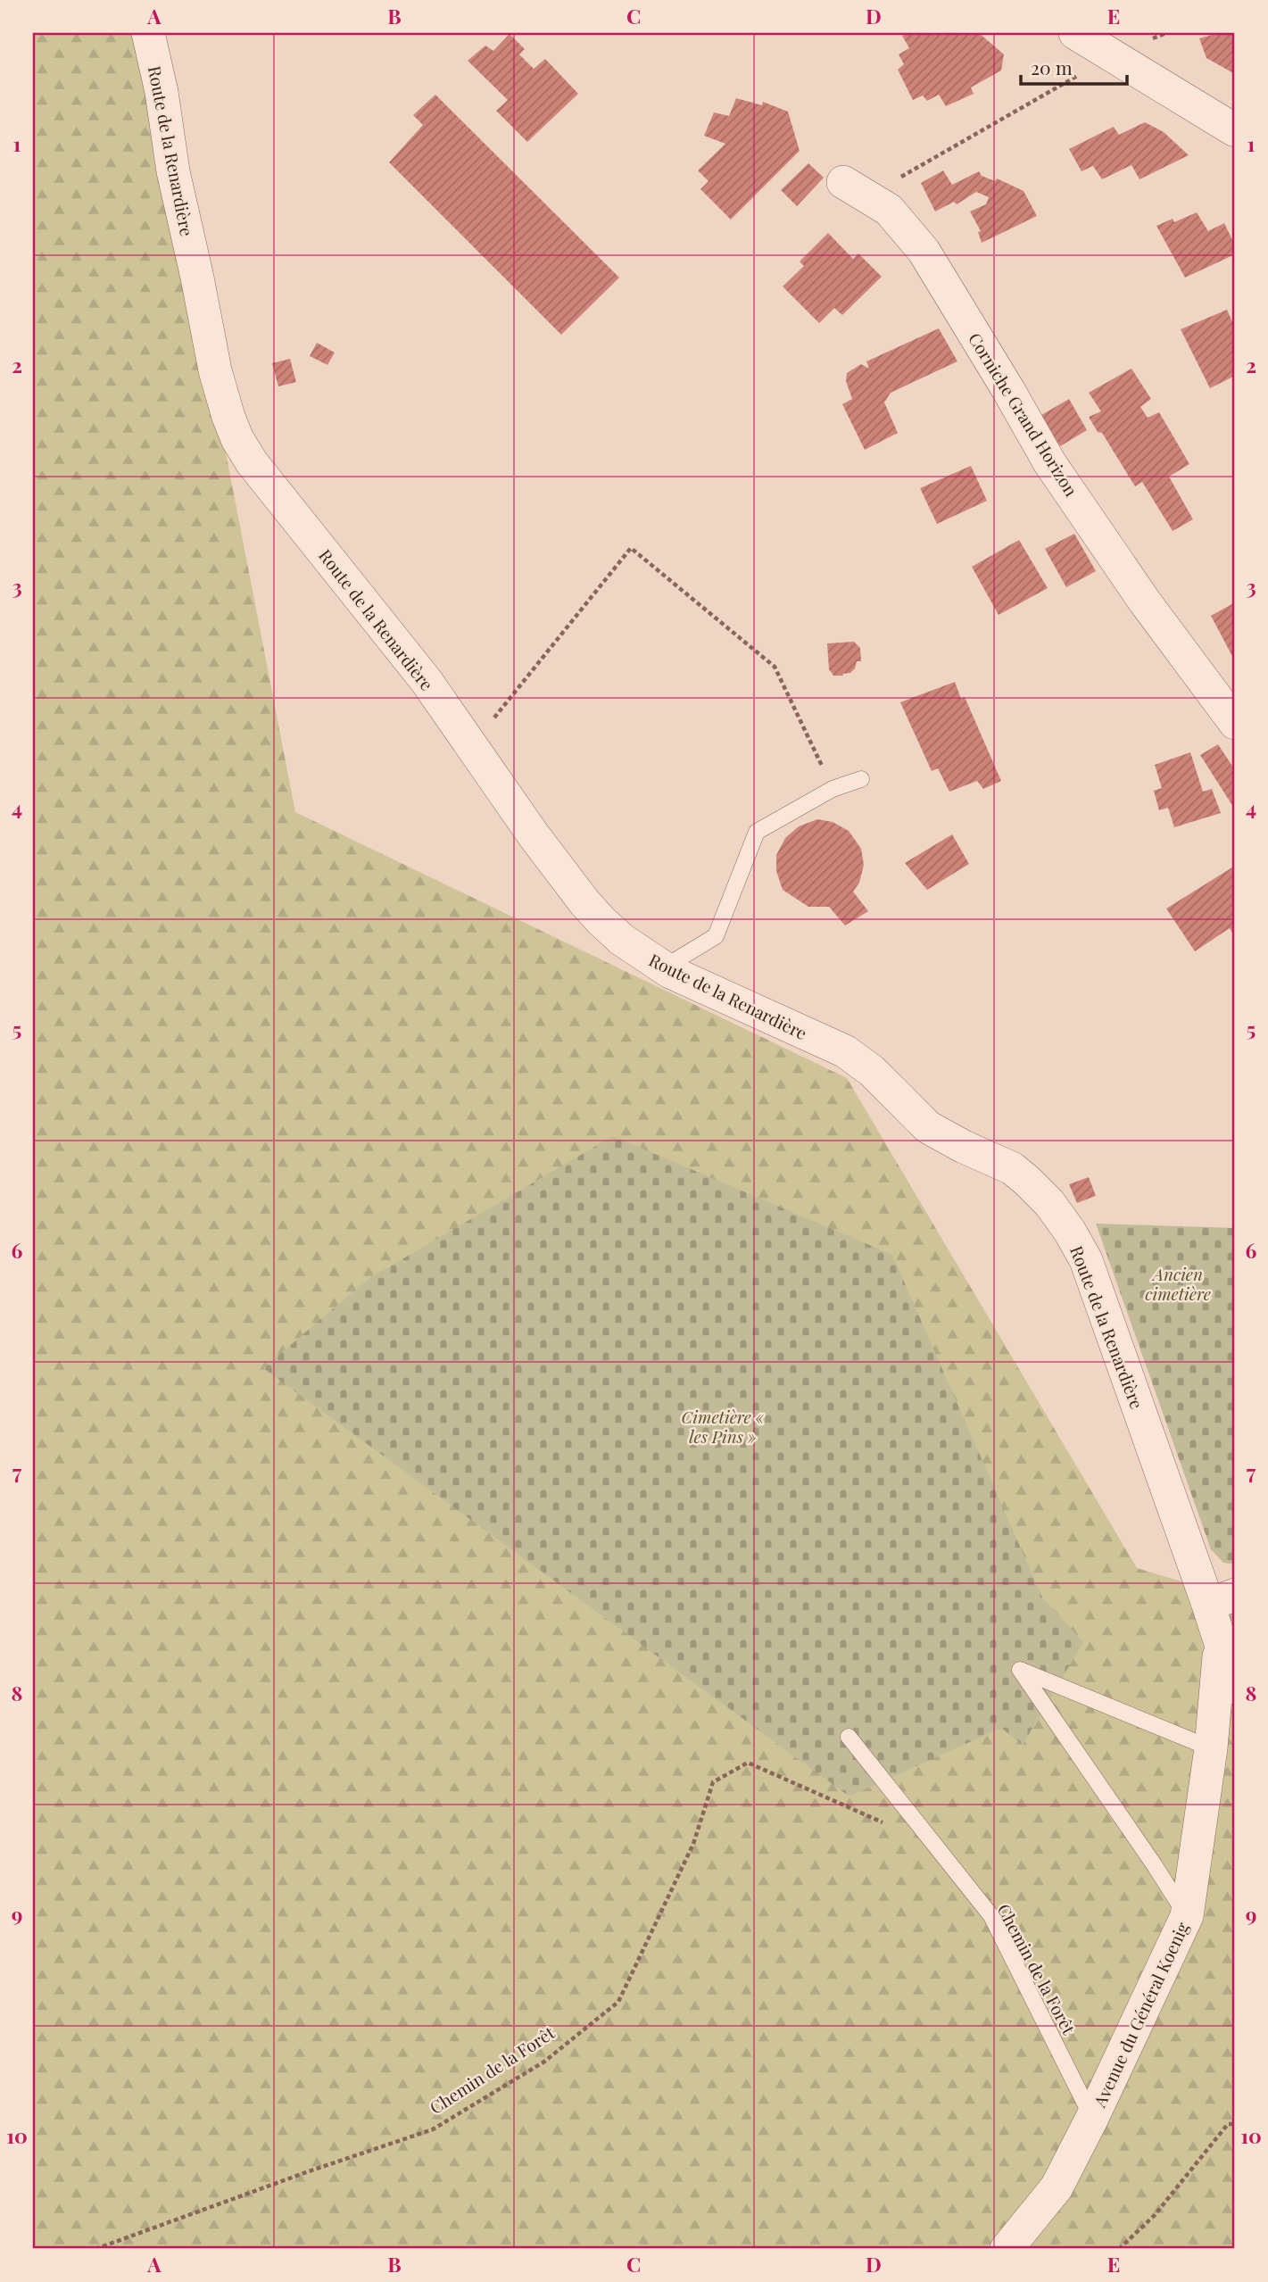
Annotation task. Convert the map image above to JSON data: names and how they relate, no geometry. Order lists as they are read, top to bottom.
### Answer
{
  "streets": {
    "street": ["Route de la Renardière", "Corniche Grand Horizon", "Avenue du Général Koenig"],
    "lane": ["Chemin de la Forêt"]
  },
  "crossings": [
    ["Route de la Renardière", "Avenue du Général Koenig"],
    ["Chemin de la Forêt", "Avenue du Général Koenig"]
  ],
  "parks": ["Ancien cimetière", "Cimetière « les Pins »"],
  "scale_bar": "20 m",
  "grid": {
    "columns": [
      "A",
      "B",
      "C",
      "D",
      "E"
    ],
    "rows": [
      "1",
      "2",
      "3",
      "4",
      "5",
      "6",
      "7",
      "8",
      "9",
      "10"
    ]
  }
}
